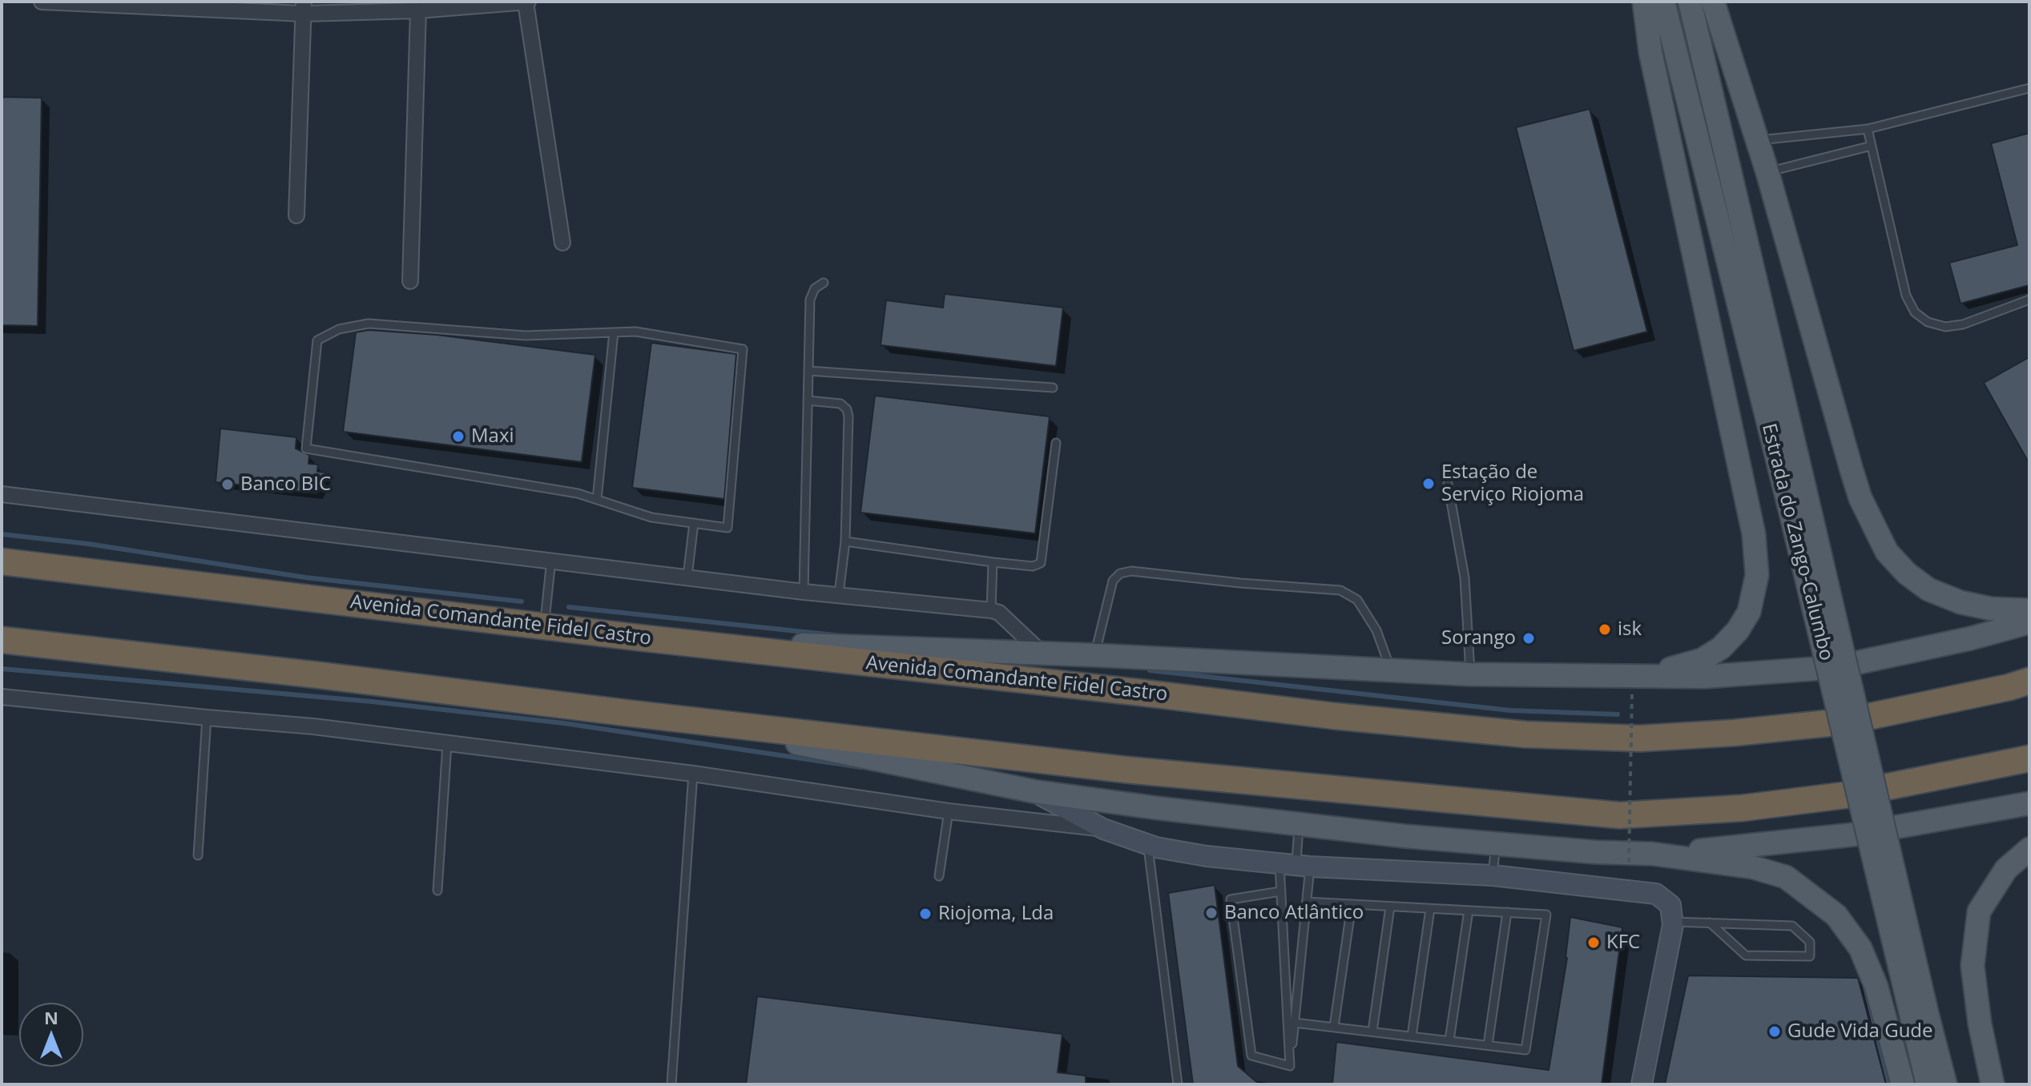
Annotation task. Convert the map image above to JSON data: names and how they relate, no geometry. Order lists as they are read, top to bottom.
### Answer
{
  "streets": {
    "highway": ["Avenida Comandante Fidel Castro"],
    "main road": ["Estrada do Zango-Calumbo"]
  },
  "places": [
    "Maxi",
    "Estação de Serviço Riojoma",
    "Banco BIC",
    "isk",
    "Sorango",
    "Banco Atlântico",
    "Riojoma, Lda",
    "KFC",
    "Gude Vida Gude"
  ],
  "north": "top"
}
